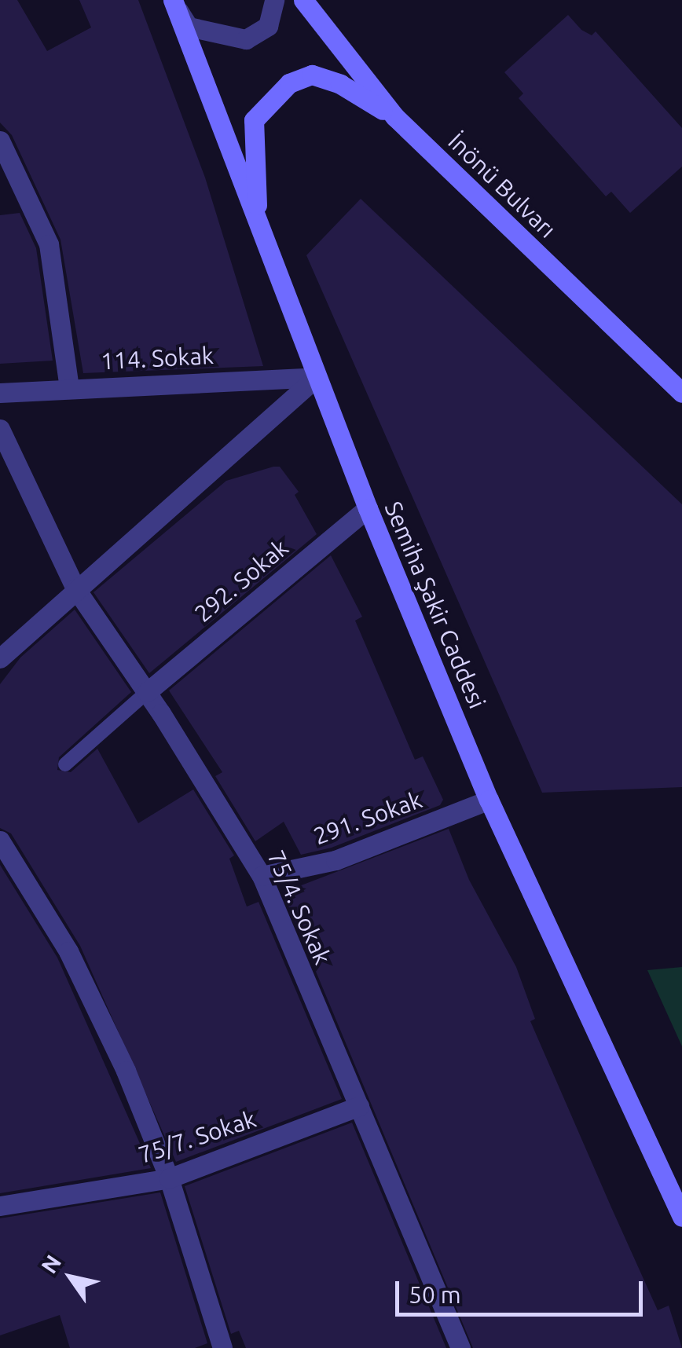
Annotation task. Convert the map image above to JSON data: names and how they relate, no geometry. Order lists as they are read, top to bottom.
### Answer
{
  "streets": {
    "main road": ["İnönü Bulvarı", "Semiha Şakir Caddesi"],
    "street": [
      "114. Sokak",
      "292. Sokak",
      "291. Sokak",
      "75/4. Sokak",
      "75/7. Sokak"
    ]
  },
  "crossings": [
    ["114. Sokak", "Semiha Şakir Caddesi"],
    ["292. Sokak", "Semiha Şakir Caddesi"],
    ["292. Sokak", "75/4. Sokak"],
    ["Semiha Şakir Caddesi", "291. Sokak"],
    ["291. Sokak", "75/4. Sokak"],
    ["75/4. Sokak", "75/7. Sokak"]
  ],
  "scale_bar": "50 m",
  "north": "top left"
}
